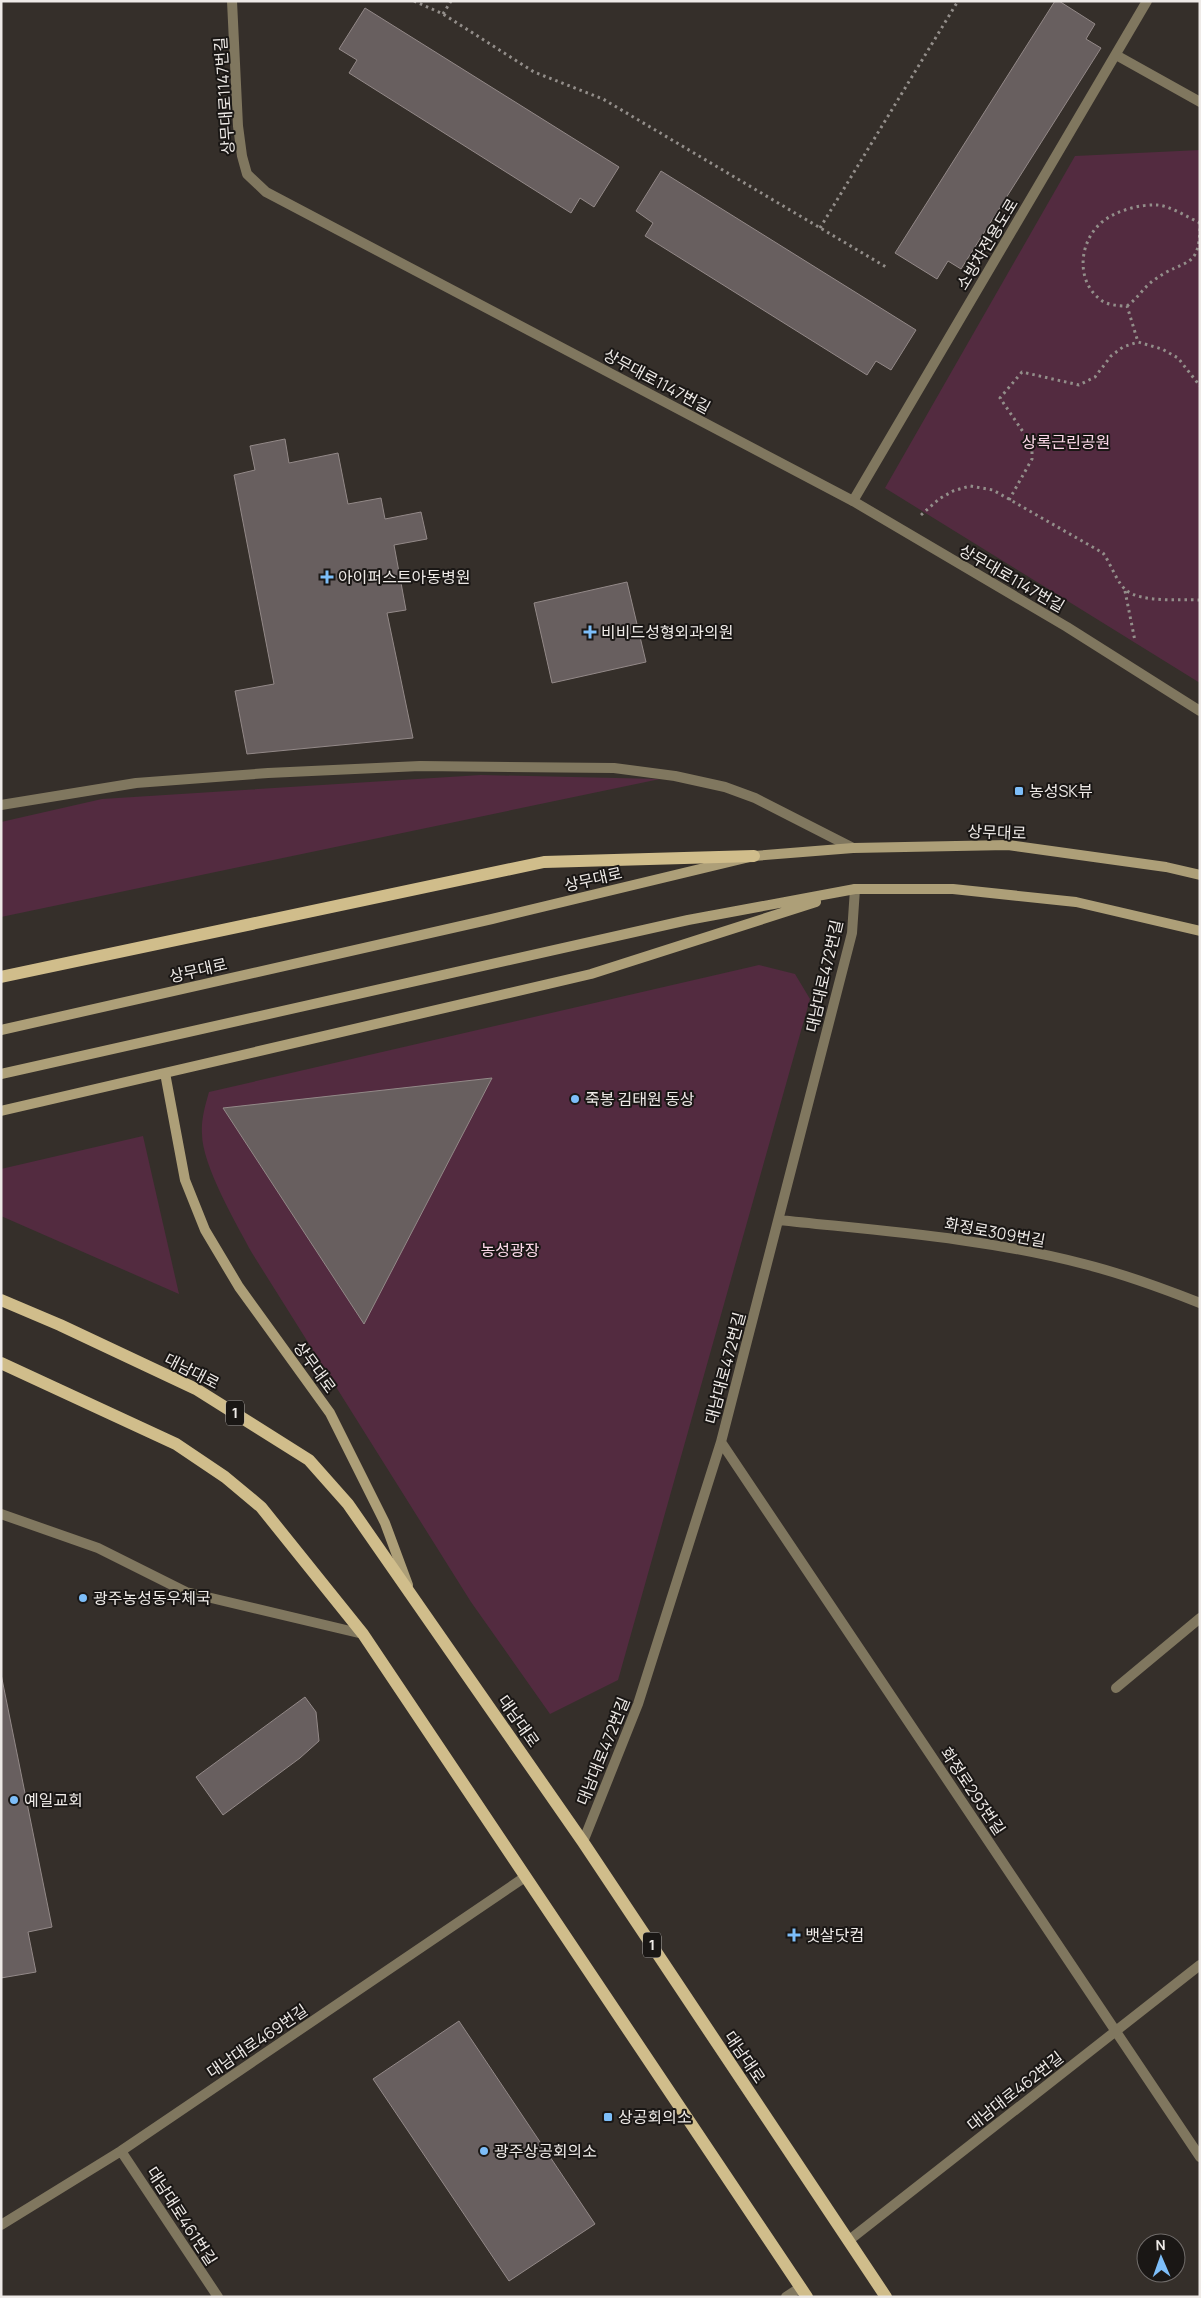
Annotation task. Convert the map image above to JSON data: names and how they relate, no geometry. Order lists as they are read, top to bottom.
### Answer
{
  "streets": {
    "main road": ["대남대로", "1"],
    "street": [
      "상무대로1147번길",
      "소방차전용도로",
      "상무대로",
      "대남대로472번길",
      "화정로309번길",
      "화정로293번길",
      "대남대로469번길",
      "대남대로462번길",
      "대남대로461번길"
    ]
  },
  "crossings": [
    ["상무대로1147번길", "소방차전용도로"],
    ["상무대로", "대남대로"],
    ["대남대로472번길", "화정로309번길"],
    ["대남대로472번길", "대남대로"],
    ["대남대로472번길", "화정로293번길"],
    ["대남대로", "대남대로462번길"],
    ["화정로293번길", "대남대로462번길"],
    ["대남대로469번길", "대남대로461번길"]
  ],
  "parks": ["상록근린공원", "농성광장"],
  "places": {
    "health": ["아이퍼스트아동병원", "비비드성형외과의원", "뱃살닷컴"],
    "transit": ["농성SK뷰", "상공회의소"],
    "other": [
      "죽봉 김태원 동상",
      "광주농성동우체국",
      "예일교회",
      "광주상공회의소"
    ]
  },
  "north": "top"
}
